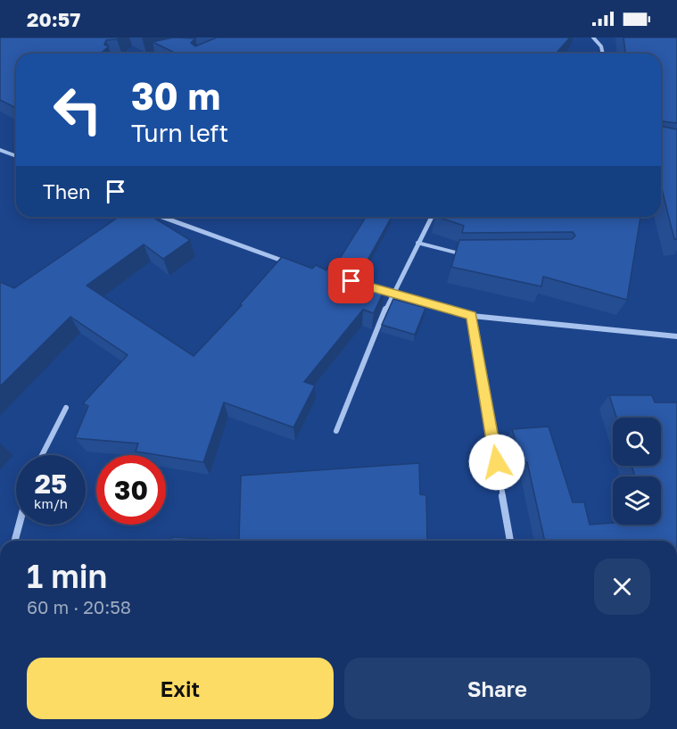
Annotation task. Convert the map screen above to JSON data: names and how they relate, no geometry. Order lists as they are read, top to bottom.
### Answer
{
  "page": {
    "status": "20:57",
    "turn": ["30 m", "Turn left"],
    "then": "Then",
    "speed": "25 km/h",
    "limit": "30",
    "heading": ["1 min", "60 m · 20:58"],
    "buttons": ["Exit", "Share"]
  }
}
